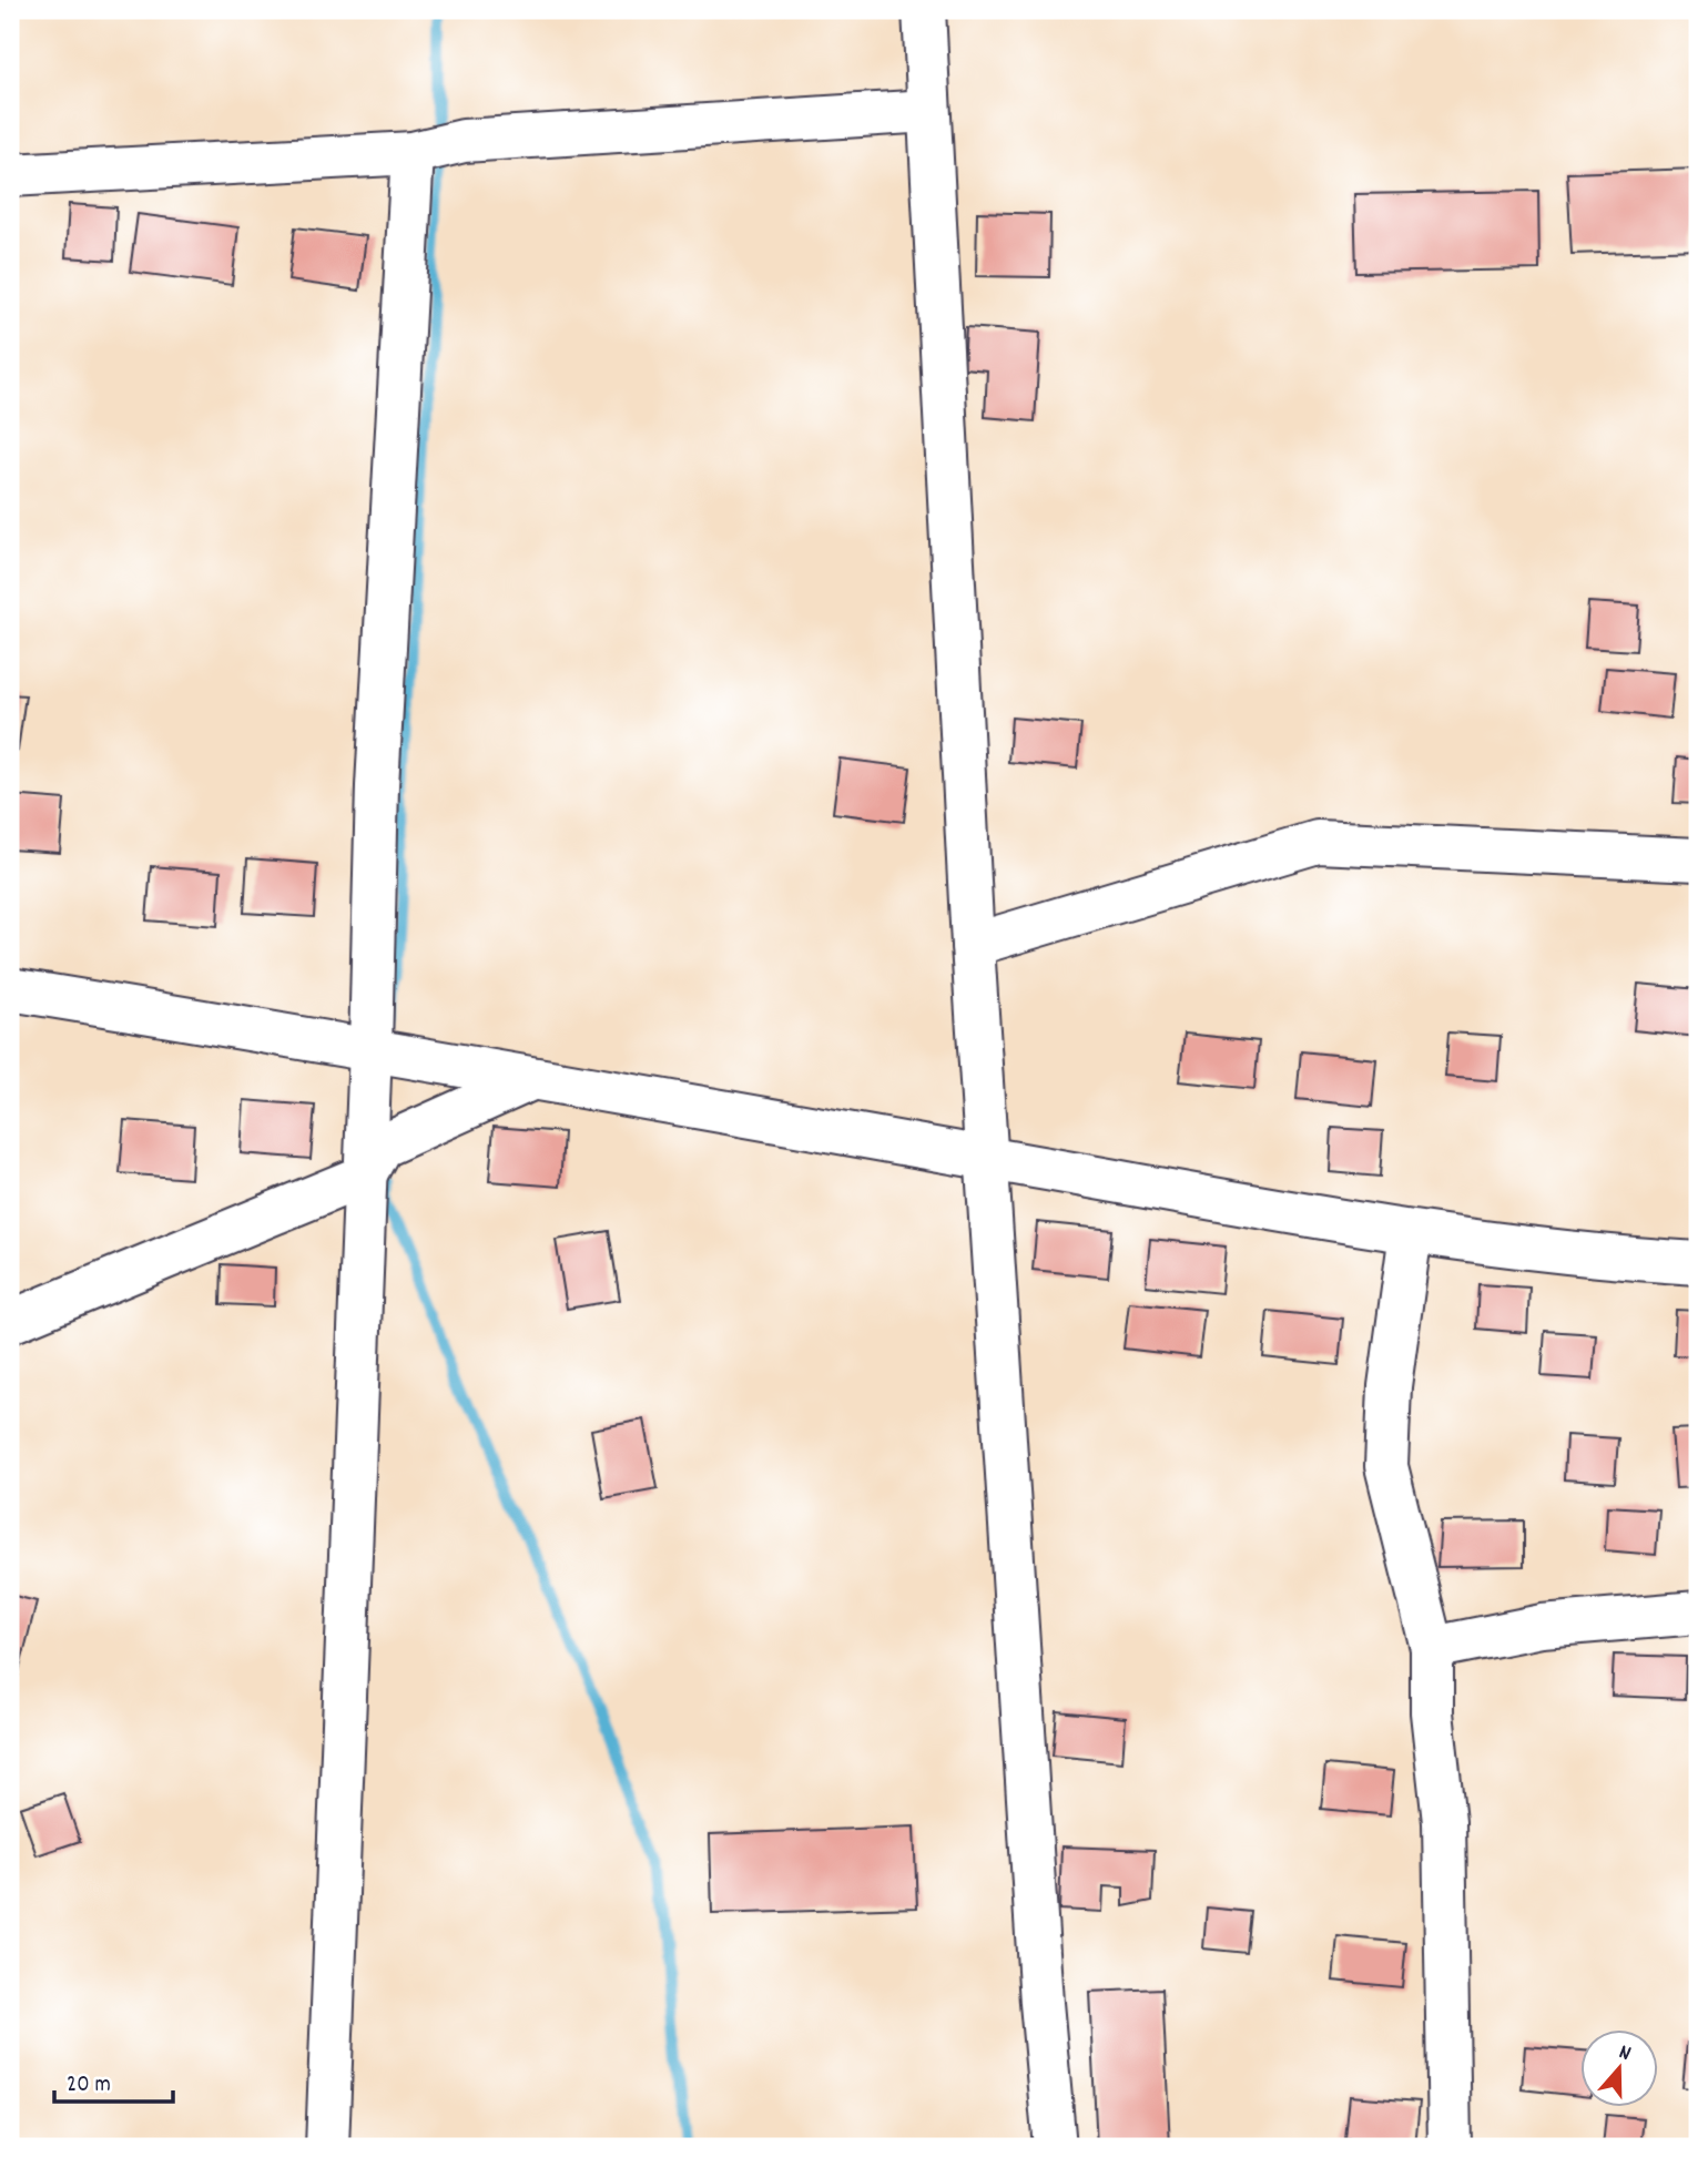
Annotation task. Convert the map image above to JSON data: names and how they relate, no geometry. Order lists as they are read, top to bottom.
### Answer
{
  "scale_bar": "20 m",
  "north": "top"
}
